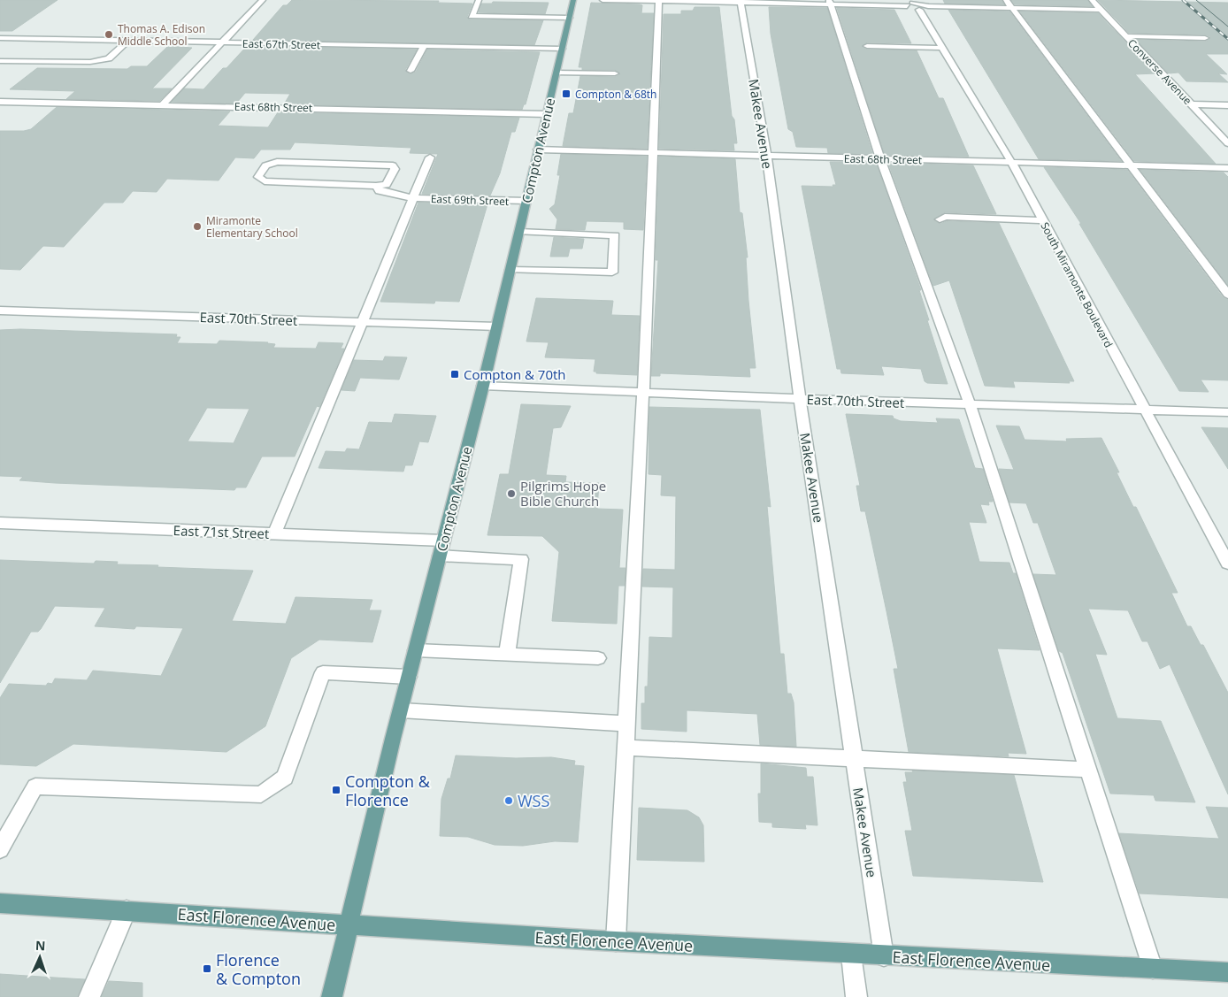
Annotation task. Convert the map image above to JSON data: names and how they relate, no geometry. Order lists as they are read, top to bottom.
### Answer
{
  "streets": {
    "main road": ["Compton Avenue", "East Florence Avenue"],
    "street": [
      "East 67th Street",
      "Converse Avenue",
      "East 68th Street",
      "Makee Avenue",
      "East 69th Street",
      "South Miramonte Boulevard",
      "East 70th Street",
      "East 71st Street"
    ]
  },
  "crossings": [
    ["East 67th Street", "Compton Avenue"],
    ["East 68th Street", "Makee Avenue"],
    ["East 68th Street", "Compton Avenue"],
    ["East 68th Street", "South Miramonte Boulevard"],
    ["Makee Avenue", "East 70th Street"],
    ["Makee Avenue", "East Florence Avenue"],
    ["Compton Avenue", "East 69th Street"],
    ["Compton Avenue", "East 70th Street"],
    ["Compton Avenue", "East 71st Street"],
    ["Compton Avenue", "East Florence Avenue"],
    ["South Miramonte Boulevard", "East 70th Street"]
  ],
  "places": {
    "other": [
      "Thomas A. Edison Middle School",
      "Miramonte Elementary School",
      "Pilgrims Hope Bible Church",
      "WSS"
    ],
    "transit": [
      "Compton & 68th",
      "Compton & 70th",
      "Compton & Florence",
      "Florence & Compton"
    ]
  },
  "north": "top"
}
